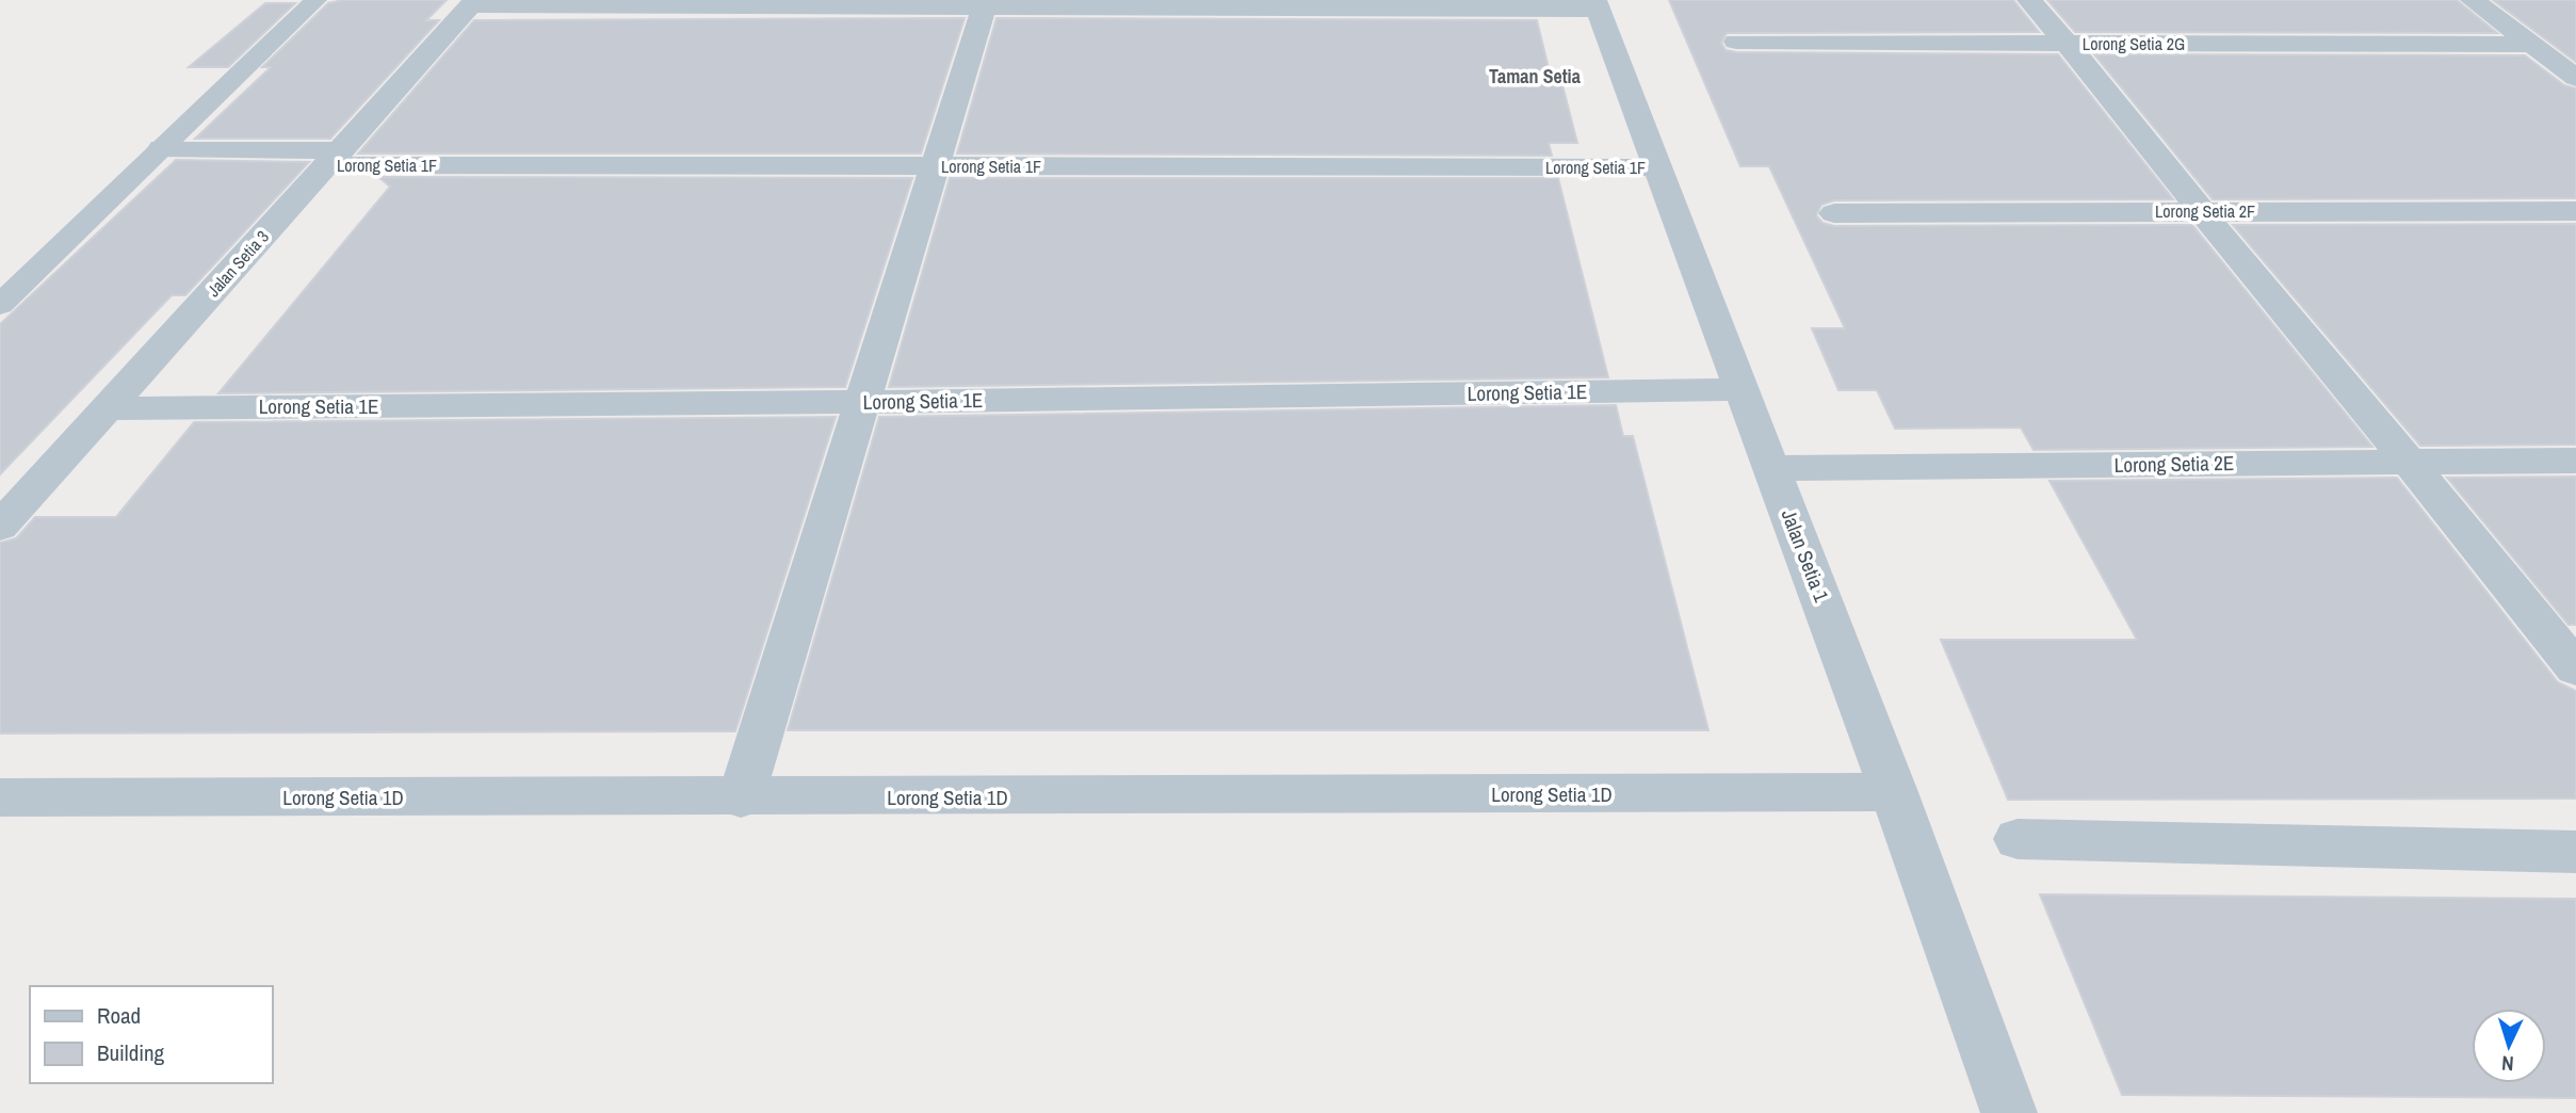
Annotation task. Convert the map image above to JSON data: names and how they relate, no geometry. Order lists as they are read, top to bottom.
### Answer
{
  "streets": {
    "street": [
      "Lorong Setia 2G",
      "Lorong Setia 1F",
      "Lorong Setia 2F",
      "Jalan Setia 3",
      "Lorong Setia 1E",
      "Lorong Setia 2E",
      "Jalan Setia 1",
      "Lorong Setia 1D"
    ]
  },
  "crossings": [
    ["Lorong Setia 1F", "Jalan Setia 3"],
    ["Lorong Setia 1F", "Jalan Setia 1"],
    ["Jalan Setia 3", "Lorong Setia 1E"],
    ["Lorong Setia 1E", "Jalan Setia 1"],
    ["Lorong Setia 2E", "Jalan Setia 1"],
    ["Jalan Setia 1", "Lorong Setia 1D"]
  ],
  "districts": ["Taman Setia"],
  "legend": ["Road", "Building"],
  "north": "bottom"
}
